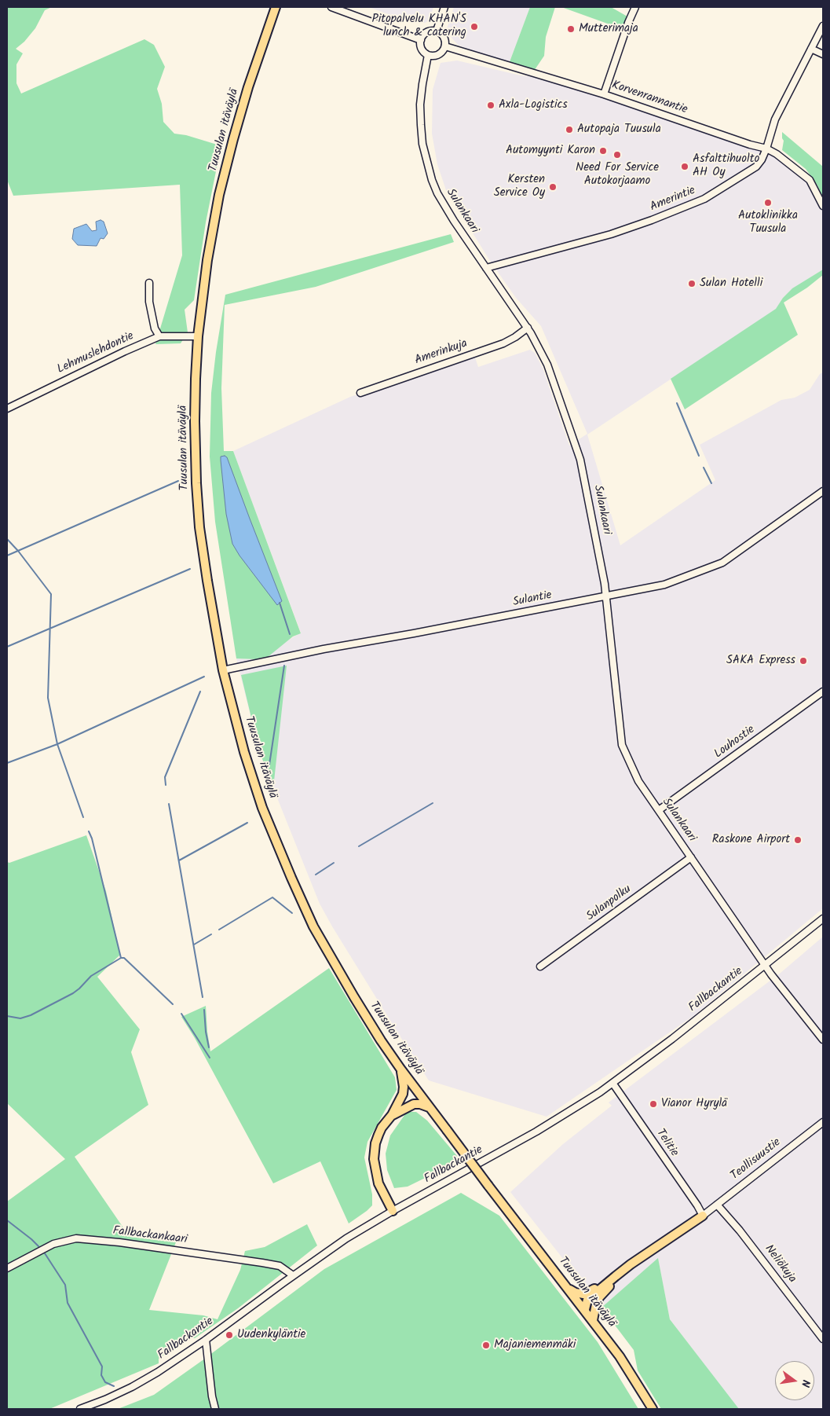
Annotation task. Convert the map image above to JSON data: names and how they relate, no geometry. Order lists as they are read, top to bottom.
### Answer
{
  "streets": {
    "main road": ["Tuusulan itäväylä"],
    "street": [
      "Korvenrannantie",
      "Amerintie",
      "Sulankaari",
      "Amerinkuja",
      "Lehmuslehdontie",
      "Sulantie",
      "Louhostie",
      "Sulanpolku",
      "Fallbackantie",
      "Telitie",
      "Teollisuustie",
      "Fallbackankaari",
      "Neliökuja"
    ]
  },
  "crossings": [
    ["Korvenrannantie", "Amerintie"],
    ["Korvenrannantie", "Sulankaari"],
    ["Tuusulan itäväylä", "Lehmuslehdontie"],
    ["Tuusulan itäväylä", "Sulantie"],
    ["Amerintie", "Sulankaari"],
    ["Sulankaari", "Amerinkuja"],
    ["Sulankaari", "Sulantie"],
    ["Sulankaari", "Louhostie"],
    ["Sulankaari", "Sulanpolku"],
    ["Sulankaari", "Fallbackantie"],
    ["Fallbackantie", "Telitie"],
    ["Fallbackantie", "Fallbackankaari"],
    ["Telitie", "Teollisuustie"],
    ["Teollisuustie", "Neliökuja"]
  ],
  "places": [
    "Pitopalvelu KHAN'S lunch & catering",
    "Mutterimaja",
    "Axla-Logistics",
    "Autopaja Tuusula",
    "Automyynti Karon",
    "Need For Service Autokorjaamo",
    "Asfalttihuolto AH Oy",
    "Kersten Service Oy",
    "Autoklinikka Tuusula",
    "Sulan Hotelli",
    "SAKA Express",
    "Raskone Airport",
    "Vianor Hyrylä",
    "Uudenkyläntie",
    "Majaniemenmäki"
  ],
  "north": "right"
}
